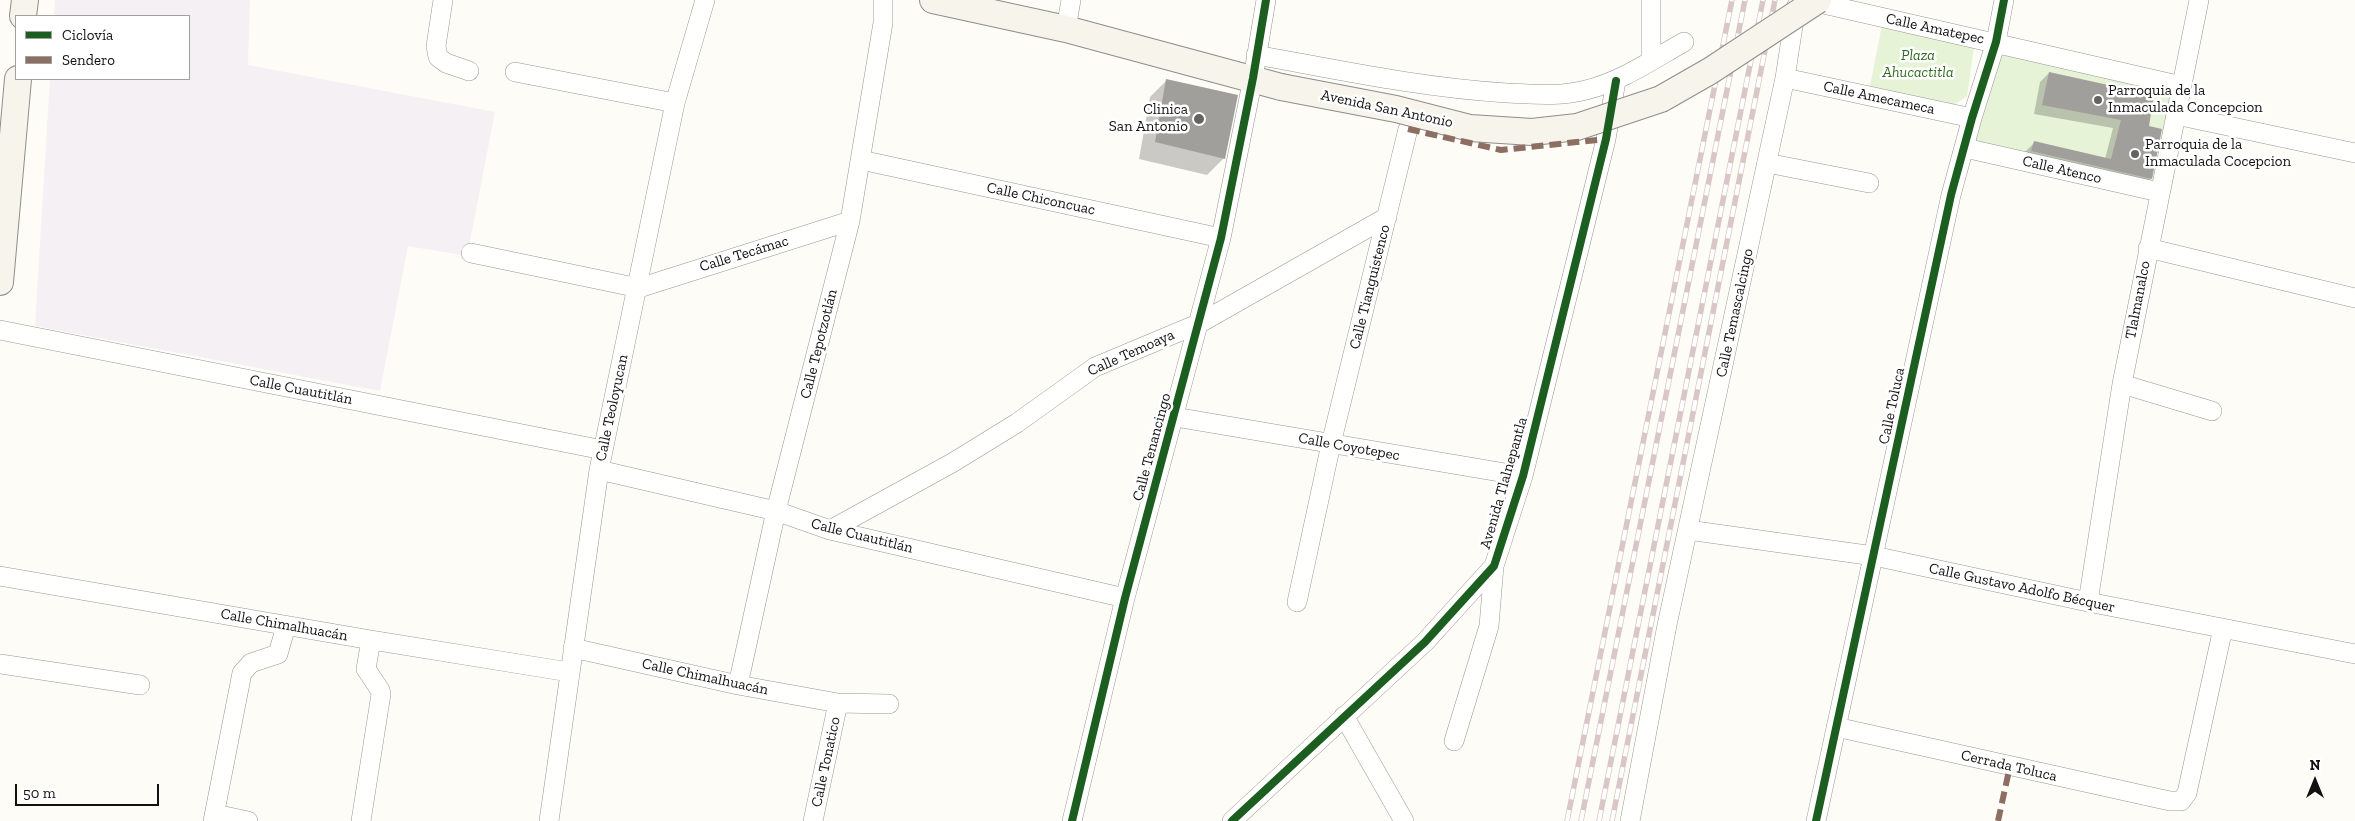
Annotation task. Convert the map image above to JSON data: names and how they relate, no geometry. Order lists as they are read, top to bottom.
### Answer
{
  "streets": {
    "main road": ["Avenida San Antonio"],
    "street": [
      "Calle Amatepec",
      "Calle Amecameca",
      "Calle Atenco",
      "Calle Chiconcuac",
      "Calle Tecámac",
      "Calle Tianguistenco",
      "Tlalmanalco",
      "Calle Temascalcingo",
      "Calle Tepotzotlán",
      "Calle Temoaya",
      "Calle Cuautitlán",
      "Calle Toluca",
      "Calle Teoloyucan",
      "Calle Tenancingo",
      "Calle Coyotepec",
      "Avenida Tlalnepantla",
      "Calle Gustavo Adolfo Bécquer",
      "Calle Chimalhuacán",
      "Calle Tonatico",
      "Cerrada Toluca"
    ]
  },
  "crossings": [
    ["Calle Amatepec", "Tlalmanalco"],
    ["Calle Amatepec", "Calle Toluca"],
    ["Calle Amecameca", "Calle Temascalcingo"],
    ["Calle Amecameca", "Calle Toluca"],
    ["Avenida San Antonio", "Calle Tenancingo"],
    ["Avenida San Antonio", "Avenida Tlalnepantla"],
    ["Calle Atenco", "Tlalmanalco"],
    ["Calle Atenco", "Calle Toluca"],
    ["Calle Chiconcuac", "Calle Tepotzotlán"],
    ["Calle Chiconcuac", "Calle Tenancingo"],
    ["Calle Tecámac", "Calle Tepotzotlán"],
    ["Calle Tecámac", "Calle Teoloyucan"],
    ["Calle Tianguistenco", "Calle Temoaya"],
    ["Calle Tianguistenco", "Calle Coyotepec"],
    ["Tlalmanalco", "Calle Gustavo Adolfo Bécquer"],
    ["Calle Temascalcingo", "Calle Gustavo Adolfo Bécquer"],
    ["Calle Tepotzotlán", "Calle Cuautitlán"],
    ["Calle Tepotzotlán", "Calle Chimalhuacán"],
    ["Calle Temoaya", "Calle Cuautitlán"],
    ["Calle Temoaya", "Calle Tenancingo"],
    ["Calle Cuautitlán", "Calle Teoloyucan"],
    ["Calle Cuautitlán", "Calle Tenancingo"],
    ["Calle Toluca", "Calle Gustavo Adolfo Bécquer"],
    ["Calle Toluca", "Cerrada Toluca"],
    ["Calle Teoloyucan", "Calle Chimalhuacán"],
    ["Calle Tenancingo", "Calle Coyotepec"],
    ["Calle Coyotepec", "Avenida Tlalnepantla"],
    ["Calle Gustavo Adolfo Bécquer", "Cerrada Toluca"],
    ["Calle Chimalhuacán", "Calle Tonatico"]
  ],
  "parks": ["Plaza Ahucactitla"],
  "places": ["Parroquia de la Inmaculada Concepcion", "Clinica San Antonio", "Parroquia de la Inmaculada Cocepcion"],
  "legend": ["Ciclovía", "Sendero"],
  "scale_bar": "50 m",
  "north": "top"
}
